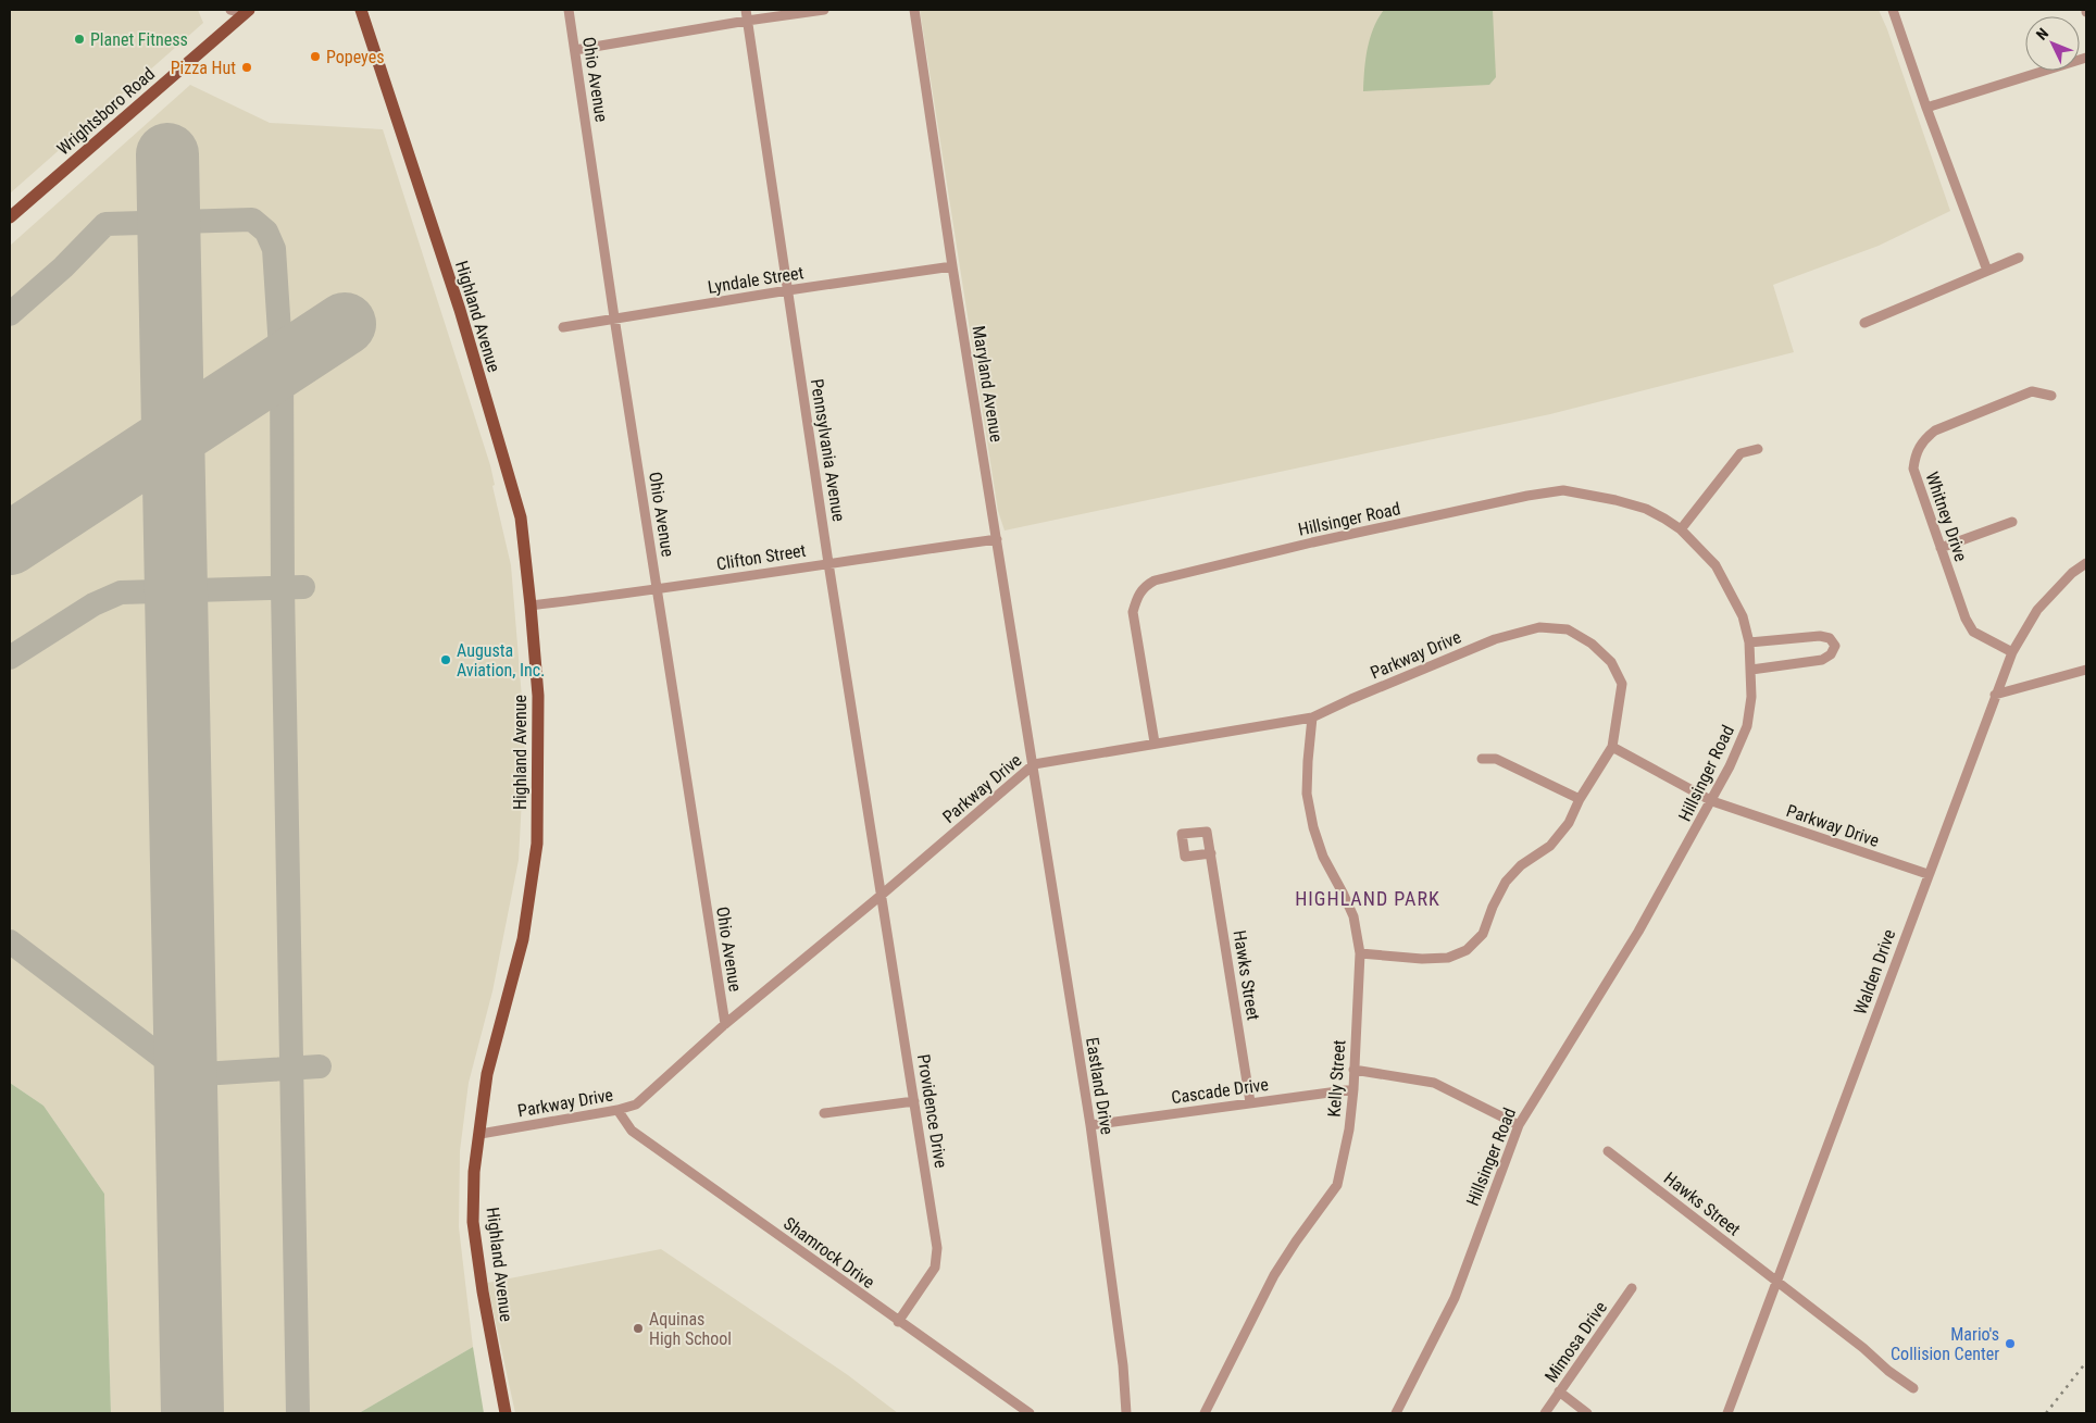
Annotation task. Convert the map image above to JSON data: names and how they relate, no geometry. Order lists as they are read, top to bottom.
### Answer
{
  "streets": {
    "main road": ["Wrightsboro Road", "Highland Avenue"],
    "street": [
      "Ohio Avenue",
      "Lyndale Street",
      "Maryland Avenue",
      "Pennsylvania Avenue",
      "Whitney Drive",
      "Hillsinger Road",
      "Clifton Street",
      "Parkway Drive",
      "Walden Drive",
      "Hawks Street",
      "Kelly Street",
      "Eastland Drive",
      "Cascade Drive",
      "Providence Drive",
      "Shamrock Drive",
      "Mimosa Drive"
    ]
  },
  "crossings": [
    ["Ohio Avenue", "Lyndale Street"],
    ["Ohio Avenue", "Clifton Street"],
    ["Ohio Avenue", "Parkway Drive"],
    ["Lyndale Street", "Maryland Avenue"],
    ["Lyndale Street", "Pennsylvania Avenue"],
    ["Highland Avenue", "Clifton Street"],
    ["Highland Avenue", "Parkway Drive"],
    ["Maryland Avenue", "Clifton Street"],
    ["Maryland Avenue", "Parkway Drive"],
    ["Maryland Avenue", "Eastland Drive"],
    ["Pennsylvania Avenue", "Clifton Street"],
    ["Pennsylvania Avenue", "Parkway Drive"],
    ["Pennsylvania Avenue", "Providence Drive"],
    ["Whitney Drive", "Walden Drive"],
    ["Hillsinger Road", "Parkway Drive"],
    ["Parkway Drive", "Walden Drive"],
    ["Parkway Drive", "Kelly Street"],
    ["Parkway Drive", "Eastland Drive"],
    ["Parkway Drive", "Providence Drive"],
    ["Parkway Drive", "Shamrock Drive"],
    ["Walden Drive", "Hawks Street"],
    ["Hawks Street", "Cascade Drive"],
    ["Kelly Street", "Cascade Drive"],
    ["Eastland Drive", "Cascade Drive"],
    ["Providence Drive", "Shamrock Drive"]
  ],
  "districts": ["HIGHLAND PARK"],
  "places": [
    "Planet Fitness",
    "Popeyes",
    "Pizza Hut",
    "Augusta Aviation, Inc.",
    "Aquinas High School",
    "Mario's Collision Center"
  ],
  "north": "top left"
}
